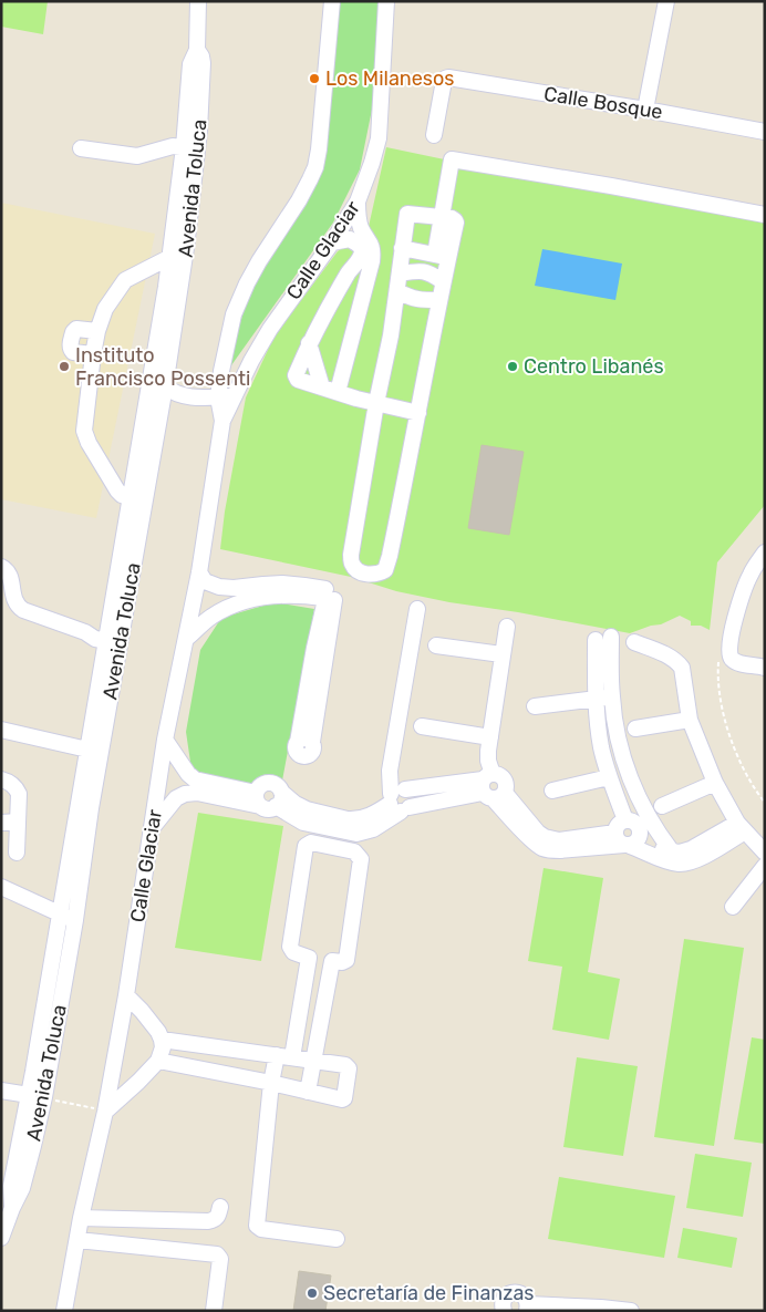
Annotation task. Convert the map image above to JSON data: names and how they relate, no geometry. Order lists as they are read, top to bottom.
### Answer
{
  "streets": {
    "street": ["Calle Bosque", "Avenida Toluca", "Calle Glaciar"]
  },
  "places": [
    "Los Milanesos",
    "Instituto Francisco Possenti",
    "Centro Libanés",
    "Secretaría de Finanzas"
  ]
}
